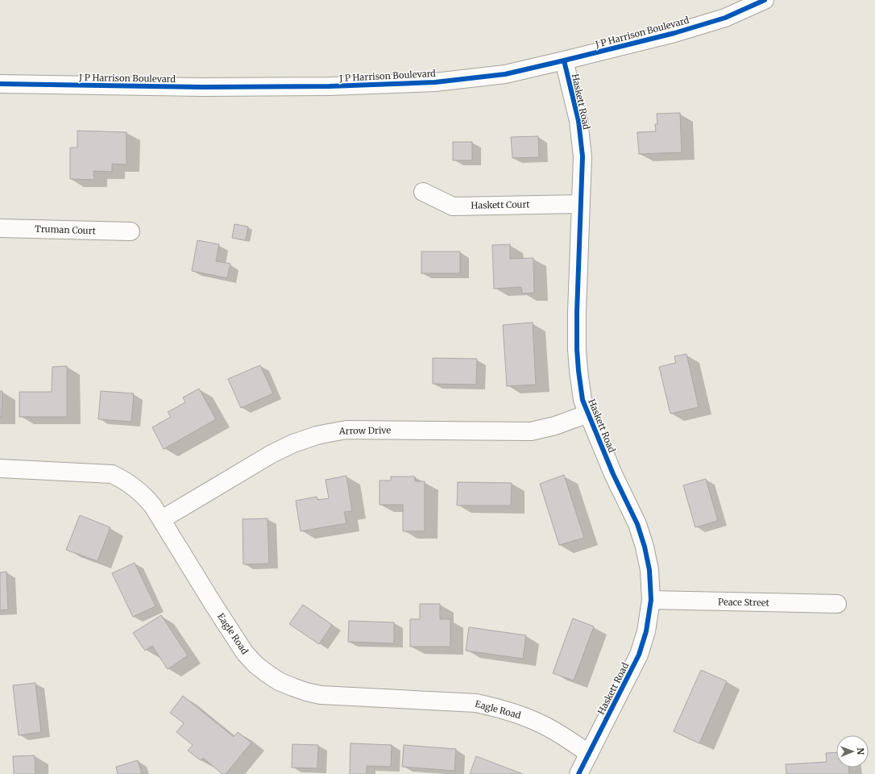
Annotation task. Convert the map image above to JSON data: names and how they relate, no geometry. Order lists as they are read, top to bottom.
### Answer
{
  "streets": {
    "street": [
      "J P Harrison Boulevard",
      "Haskett Road",
      "Haskett Court",
      "Truman Court",
      "Arrow Drive",
      "Peace Street",
      "Eagle Road"
    ]
  },
  "crossings": [
    ["J P Harrison Boulevard", "Haskett Road"],
    ["Haskett Road", "Haskett Court"],
    ["Haskett Road", "Arrow Drive"],
    ["Haskett Road", "Peace Street"],
    ["Haskett Road", "Eagle Road"],
    ["Arrow Drive", "Eagle Road"]
  ],
  "north": "right"
}
